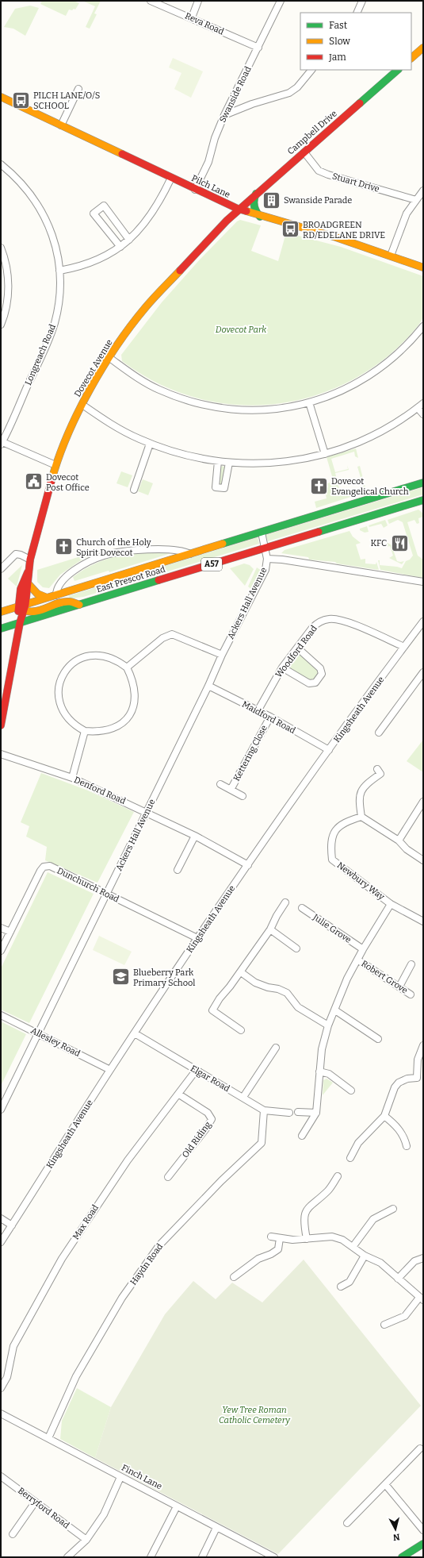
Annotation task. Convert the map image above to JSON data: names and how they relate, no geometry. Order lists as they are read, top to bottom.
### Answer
{
  "streets": {
    "main road": [
      "Campbell Drive",
      "Pilch Lane",
      "Dovecot Avenue",
      "A57",
      "East Prescot Road"
    ],
    "street": [
      "Reva Road",
      "Swanside Road",
      "Stuart Drive",
      "Longreach Road",
      "Ackers Hall Avenue",
      "Woodford Road",
      "Kingsheath Avenue",
      "Maidford Road",
      "Kettering Close",
      "Denford Road",
      "Newbury Way",
      "Dunchurch Road",
      "Julie Grove",
      "Robert Grove",
      "Allesley Road",
      "Elgar Road",
      "Old Riding",
      "Max Road",
      "Haydn Road",
      "Finch Lane",
      "Berryford Road"
    ]
  },
  "crossings": [
    ["Reva Road", "Swanside Road"],
    ["Swanside Road", "Pilch Lane"],
    ["Campbell Drive", "Stuart Drive"],
    ["Campbell Drive", "Pilch Lane"],
    ["Campbell Drive", "Dovecot Avenue"],
    ["Pilch Lane", "Dovecot Avenue"],
    ["Dovecot Avenue", "East Prescot Road"],
    ["Ackers Hall Avenue", "Maidford Road"],
    ["Ackers Hall Avenue", "Denford Road"],
    ["Ackers Hall Avenue", "Dunchurch Road"],
    ["Ackers Hall Avenue", "Allesley Road"],
    ["Woodford Road", "Kingsheath Avenue"],
    ["Woodford Road", "Maidford Road"],
    ["Kingsheath Avenue", "Maidford Road"],
    ["Kingsheath Avenue", "Denford Road"],
    ["Kingsheath Avenue", "Dunchurch Road"],
    ["Kingsheath Avenue", "Allesley Road"],
    ["Kingsheath Avenue", "Elgar Road"],
    ["Maidford Road", "Kettering Close"],
    ["Elgar Road", "Max Road"],
    ["Elgar Road", "Haydn Road"],
    ["Old Riding", "Max Road"],
    ["Haydn Road", "Finch Lane"]
  ],
  "parks": ["Dovecot Park", "Yew Tree Roman Catholic Cemetery"],
  "places": {
    "bus stop": ["PILCH LANE/O/S SCHOOL", "BROADGREEN RD/EDELANE DRIVE"],
    "building": ["Swanside Parade"],
    "public building": ["Dovecot Post Office"],
    "church": ["Dovecot Evangelical Church", "Church of the Holy Spirit Dovecot"],
    "restaurant": ["KFC"],
    "school or university": ["Blueberry Park Primary School"]
  },
  "legend": ["Fast", "Slow", "Jam"],
  "north": "bottom"
}
